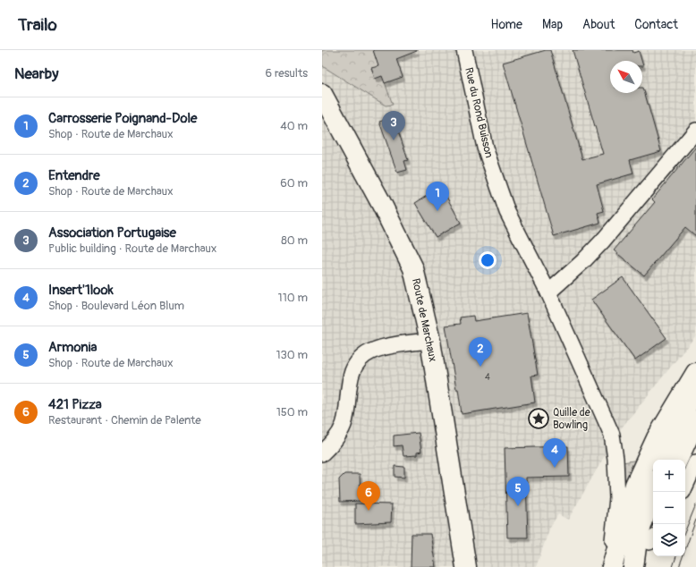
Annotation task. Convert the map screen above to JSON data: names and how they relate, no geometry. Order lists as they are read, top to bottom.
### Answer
{
  "streets": {
    "main road": ["Route de Marchaux"],
    "street": ["Rue du Rond Buisson"]
  },
  "places": {
    "place": ["Quille de Bowling"]
  },
  "house_numbers": ["4"],
  "north": "top left",
  "page": {
    "header": "Trailo",
    "nav": [
      "Home",
      "Map",
      "About",
      "Contact"
    ],
    "heading": ["Nearby", "6 results"],
    "list": [
      {
        "mark": "1",
        "name": "Carrosserie Poignand-Dole",
        "note": "Shop · Route de Marchaux",
        "value": "40 m"
      },
      {
        "mark": "2",
        "name": "Entendre",
        "note": "Shop · Route de Marchaux",
        "value": "60 m"
      },
      {
        "mark": "3",
        "name": "Association Portugaise",
        "note": "Public building · Route de Marchaux",
        "value": "80 m"
      },
      {
        "mark": "4",
        "name": "Insert'1look",
        "note": "Shop · Boulevard Léon Blum",
        "value": "110 m"
      },
      {
        "mark": "5",
        "name": "Armonia",
        "note": "Shop · Route de Marchaux",
        "value": "130 m"
      },
      {
        "mark": "6",
        "name": "421 Pizza",
        "note": "Restaurant · Chemin de Palente",
        "value": "150 m"
      }
    ],
    "pins": [
      "3",
      "1",
      "2",
      "4",
      "5",
      "6"
    ],
    "map_buttons": ["+", "−"]
  }
}
